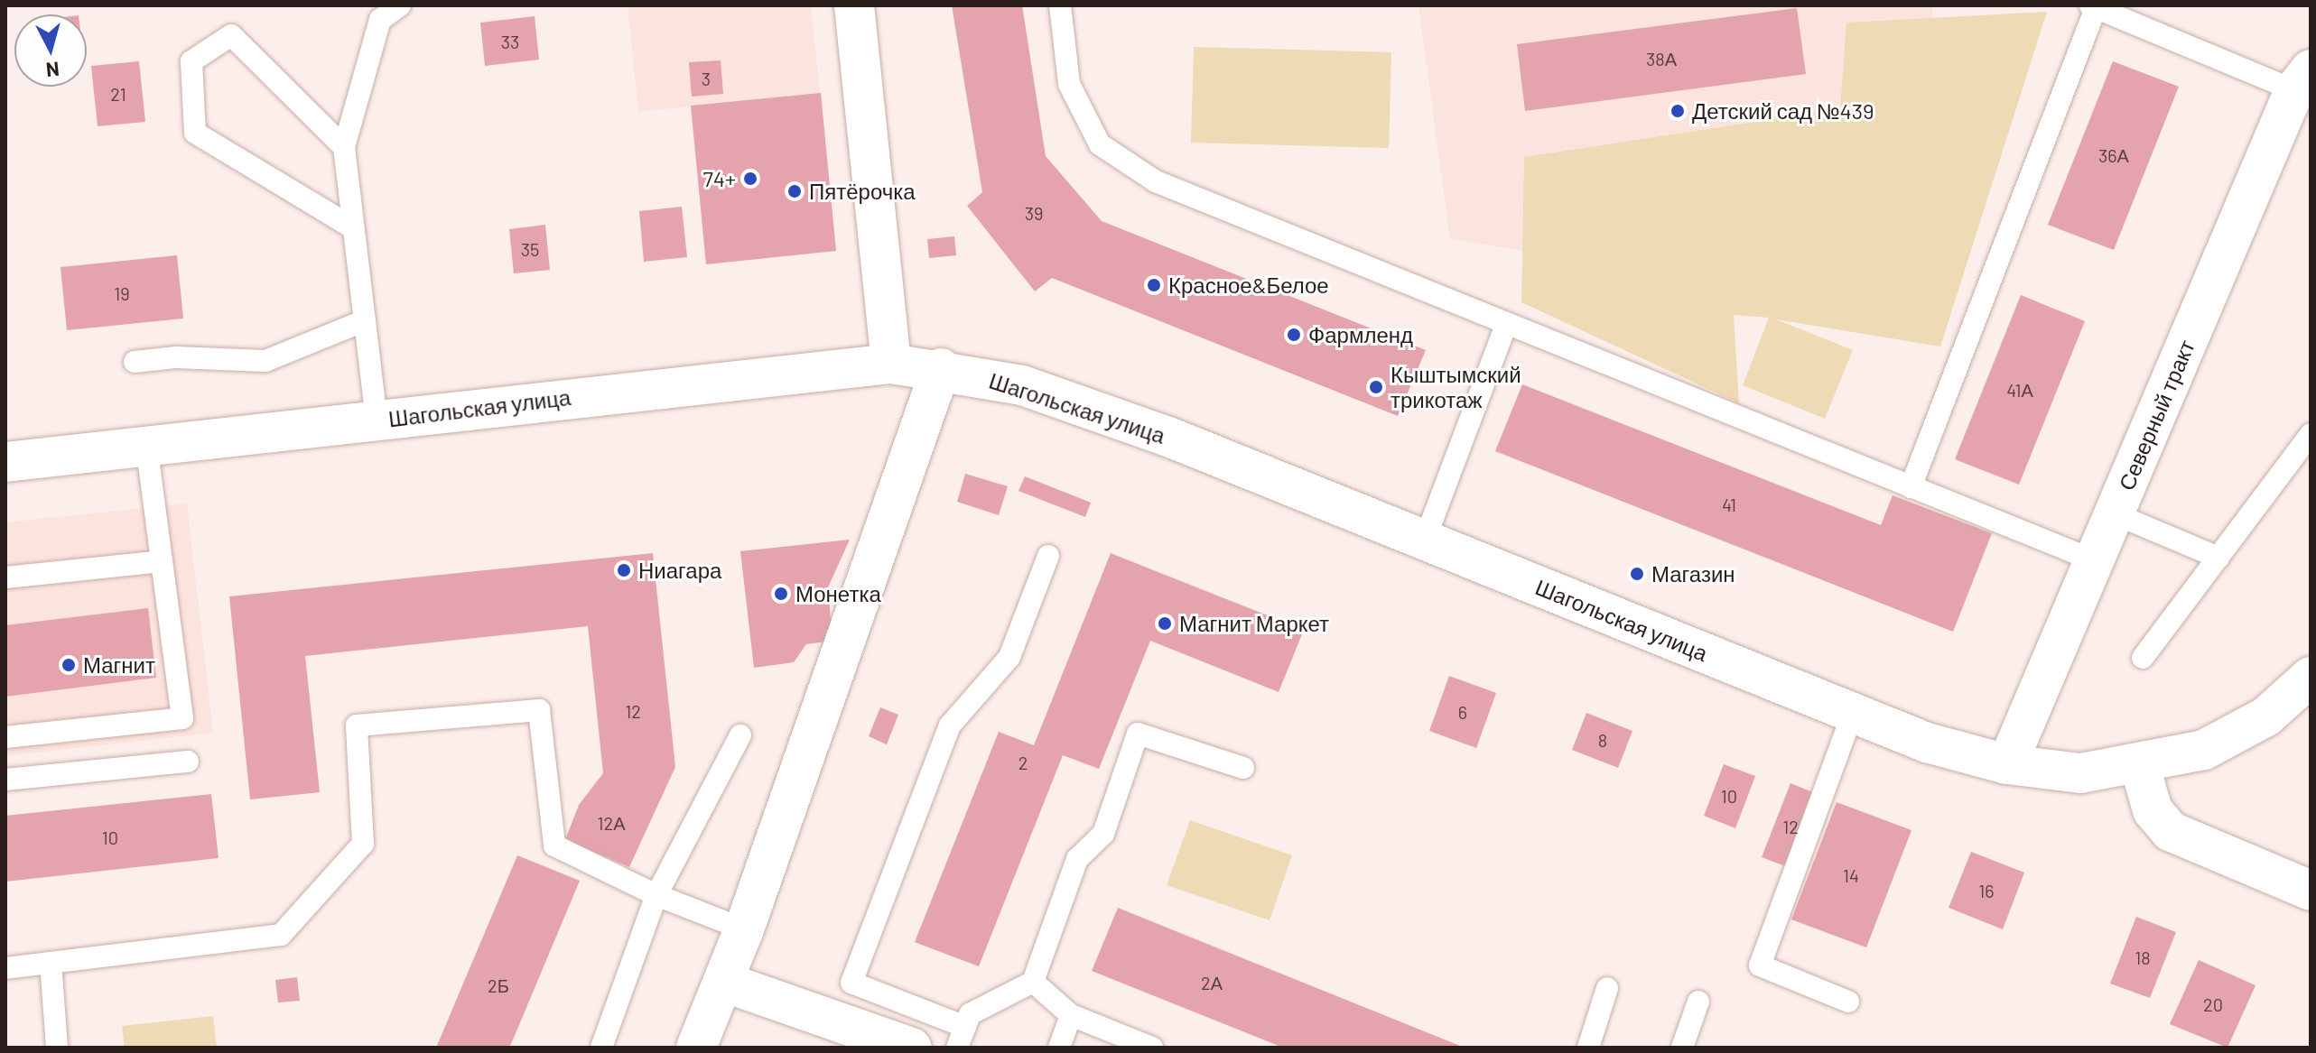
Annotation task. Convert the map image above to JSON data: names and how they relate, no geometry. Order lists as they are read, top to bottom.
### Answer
{
  "streets": {
    "main road": ["Шагольская улица", "Северный тракт"]
  },
  "crossings": [
    ["Шагольская улица", "Северный тракт"]
  ],
  "places": [
    "Детский сад №439",
    "74+",
    "Пятёрочка",
    "Красное&Белое",
    "Фармленд",
    "Кыштымский трикотаж",
    "Ниагара",
    "Магазин",
    "Монетка",
    "Магнит Маркет",
    "Магнит"
  ],
  "house_numbers": [
    "33",
    "38А",
    "3",
    "21",
    "36А",
    "39",
    "35",
    "19",
    "41А",
    "41",
    "12",
    "6",
    "8",
    "2",
    "10",
    "12А",
    "12",
    "10",
    "14",
    "16",
    "18",
    "2А",
    "2Б",
    "20"
  ],
  "north": "bottom"
}
